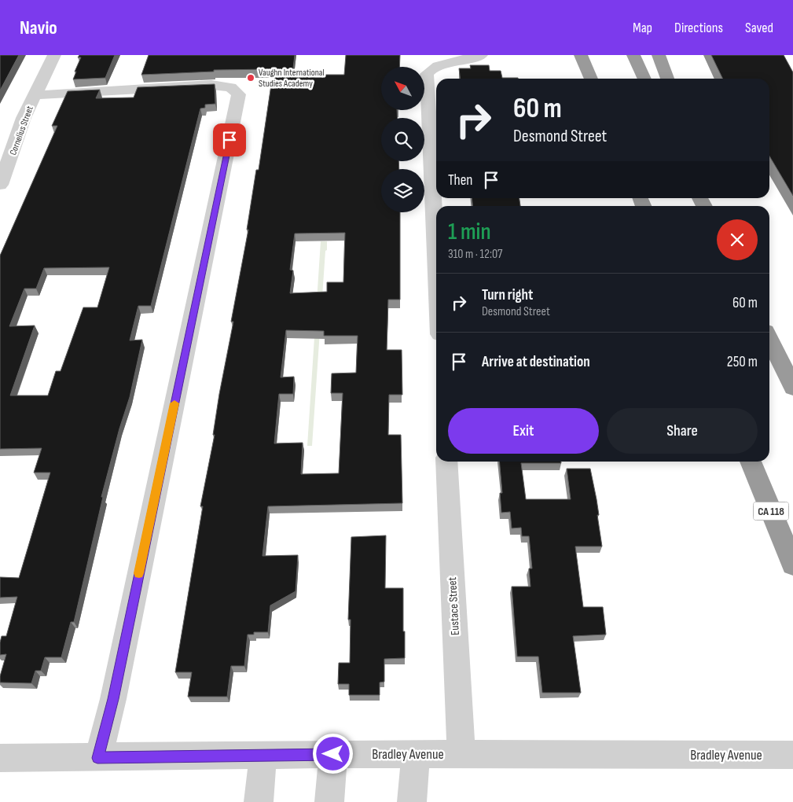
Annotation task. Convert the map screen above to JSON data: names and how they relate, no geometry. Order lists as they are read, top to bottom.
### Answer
{
  "streets": {
    "highway": ["CA 118"],
    "street": ["Cornelius Street", "Eustace Street", "Bradley Avenue"]
  },
  "crossings": [
    ["Eustace Street", "Bradley Avenue"]
  ],
  "places": ["Vaughn International Studies Academy"],
  "north": "top left",
  "page": {
    "header": "Navio",
    "nav": ["Map", "Directions", "Saved"],
    "turn": ["60 m", "Desmond Street"],
    "then": "Then",
    "heading": ["1 min", "310 m · 12:07"],
    "list": [
      {
        "name": "Turn right",
        "note": "Desmond Street",
        "value": "60 m"
      },
      {
        "name": "Arrive at destination",
        "value": "250 m"
      }
    ],
    "buttons": ["Exit", "Share"]
  }
}
